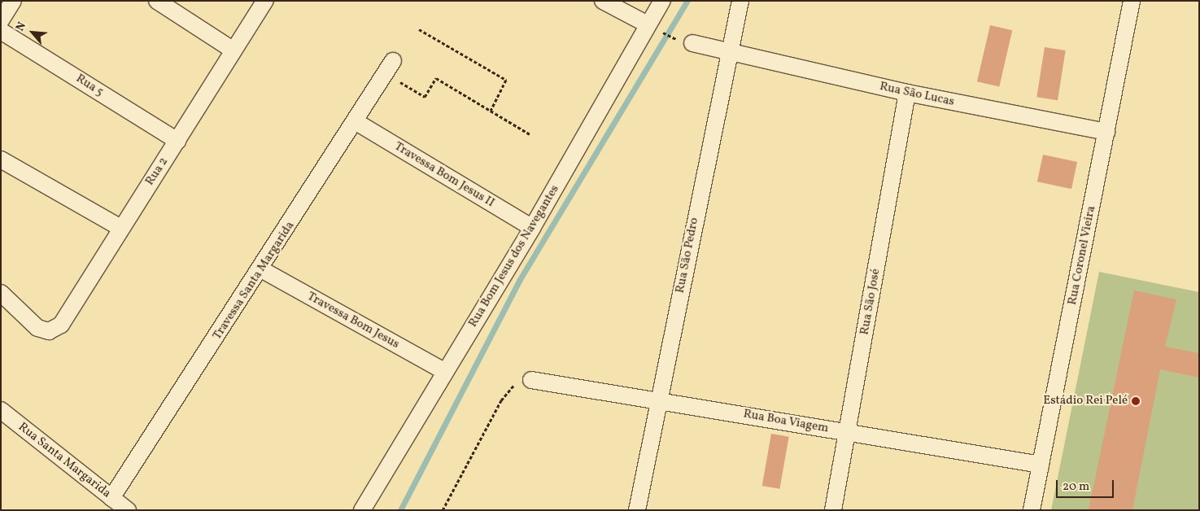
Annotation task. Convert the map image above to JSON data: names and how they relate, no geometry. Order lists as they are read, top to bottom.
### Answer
{
  "streets": {
    "street": [
      "Rua 5",
      "Rua São Lucas",
      "Rua 2",
      "Travessa Bom Jesus II",
      "Rua São Pedro",
      "Rua Coronel Vieira",
      "Rua Bom Jesus dos Navegantes",
      "Travessa Santa Margarida",
      "Rua São José",
      "Travessa Bom Jesus",
      "Rua Boa Viagem",
      "Rua Santa Margarida"
    ]
  },
  "crossings": [
    ["Rua 5", "Rua 2"],
    ["Rua São Lucas", "Rua São Pedro"],
    ["Rua São Lucas", "Rua Coronel Vieira"],
    ["Rua São Lucas", "Rua São José"],
    ["Travessa Bom Jesus II", "Rua Bom Jesus dos Navegantes"],
    ["Travessa Bom Jesus II", "Travessa Santa Margarida"],
    ["Rua São Pedro", "Rua Boa Viagem"],
    ["Rua Coronel Vieira", "Rua Boa Viagem"],
    ["Rua Bom Jesus dos Navegantes", "Travessa Bom Jesus"],
    ["Travessa Santa Margarida", "Travessa Bom Jesus"],
    ["Travessa Santa Margarida", "Rua Santa Margarida"],
    ["Rua São José", "Rua Boa Viagem"]
  ],
  "places": ["Estádio Rei Pelé"],
  "scale_bar": "20 m",
  "north": "top left"
}
